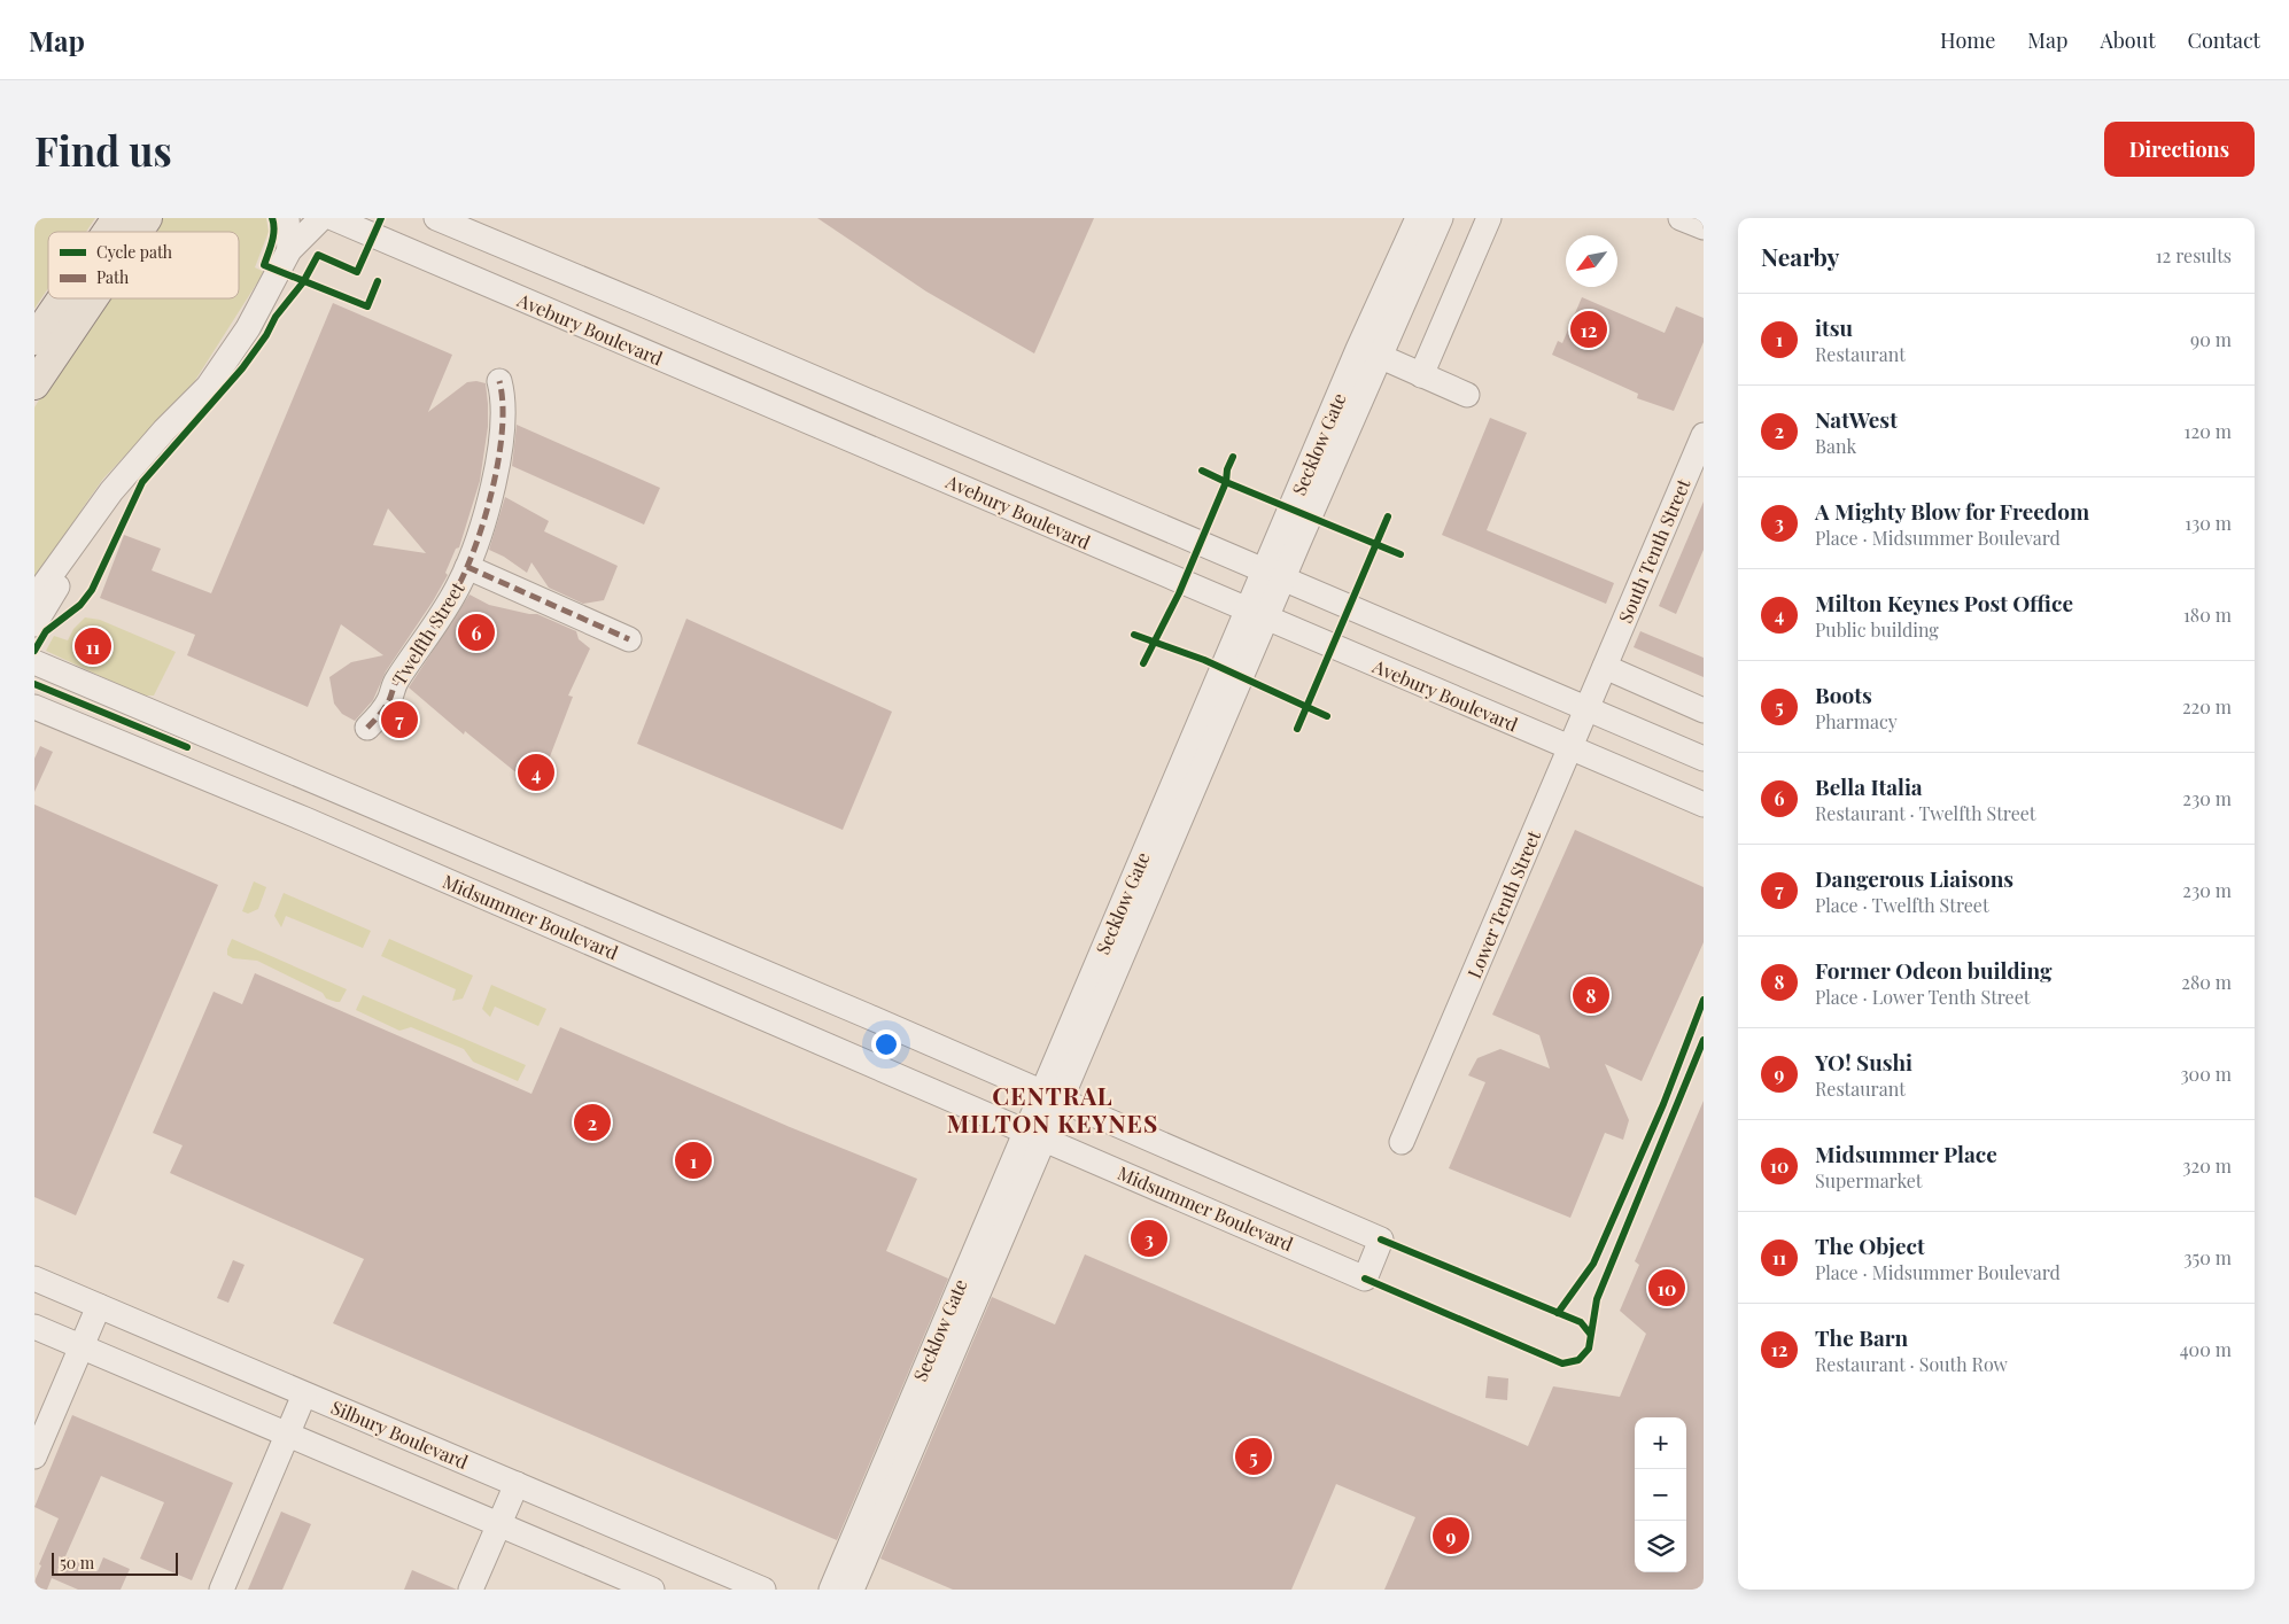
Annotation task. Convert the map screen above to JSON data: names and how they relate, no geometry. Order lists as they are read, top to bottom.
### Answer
{
  "streets": {
    "street": [
      "Avebury Boulevard",
      "Secklow Gate",
      "South Tenth Street",
      "Twelfth Street",
      "Lower Tenth Street",
      "Midsummer Boulevard",
      "Silbury Boulevard"
    ]
  },
  "crossings": [
    ["Avebury Boulevard", "Secklow Gate"],
    ["Avebury Boulevard", "Lower Tenth Street"],
    ["Secklow Gate", "Midsummer Boulevard"],
    ["South Tenth Street", "Lower Tenth Street"]
  ],
  "districts": ["CENTRAL MILTON KEYNES"],
  "legend": ["Cycle path", "Path"],
  "scale_bar": "50 m",
  "north": "bottom left",
  "page": {
    "header": "Map",
    "nav": [
      "Home",
      "Map",
      "About",
      "Contact"
    ],
    "buttons": "Directions",
    "title": "Find us",
    "heading": ["Nearby", "12 results"],
    "list": [
      {
        "mark": "1",
        "name": "itsu",
        "note": "Restaurant",
        "value": "90 m"
      },
      {
        "mark": "2",
        "name": "NatWest",
        "note": "Bank",
        "value": "120 m"
      },
      {
        "mark": "3",
        "name": "A Mighty Blow for Freedom",
        "note": "Place · Midsummer Boulevard",
        "value": "130 m"
      },
      {
        "mark": "4",
        "name": "Milton Keynes Post Office",
        "note": "Public building",
        "value": "180 m"
      },
      {
        "mark": "5",
        "name": "Boots",
        "note": "Pharmacy",
        "value": "220 m"
      },
      {
        "mark": "6",
        "name": "Bella Italia",
        "note": "Restaurant · Twelfth Street",
        "value": "230 m"
      },
      {
        "mark": "7",
        "name": "Dangerous Liaisons",
        "note": "Place · Twelfth Street",
        "value": "230 m"
      },
      {
        "mark": "8",
        "name": "Former Odeon building",
        "note": "Place · Lower Tenth Street",
        "value": "280 m"
      },
      {
        "mark": "9",
        "name": "YO! Sushi",
        "note": "Restaurant",
        "value": "300 m"
      },
      {
        "mark": "10",
        "name": "Midsummer Place",
        "note": "Supermarket",
        "value": "320 m"
      },
      {
        "mark": "11",
        "name": "The Object",
        "note": "Place · Midsummer Boulevard",
        "value": "350 m"
      },
      {
        "mark": "12",
        "name": "The Barn",
        "note": "Restaurant · South Row",
        "value": "400 m"
      }
    ],
    "pins": [
      "12",
      "6",
      "11",
      "7",
      "4",
      "8",
      "2",
      "1",
      "3",
      "10",
      "5",
      "9"
    ],
    "map_buttons": ["+", "−"],
    "scale": "50 m"
  }
}
